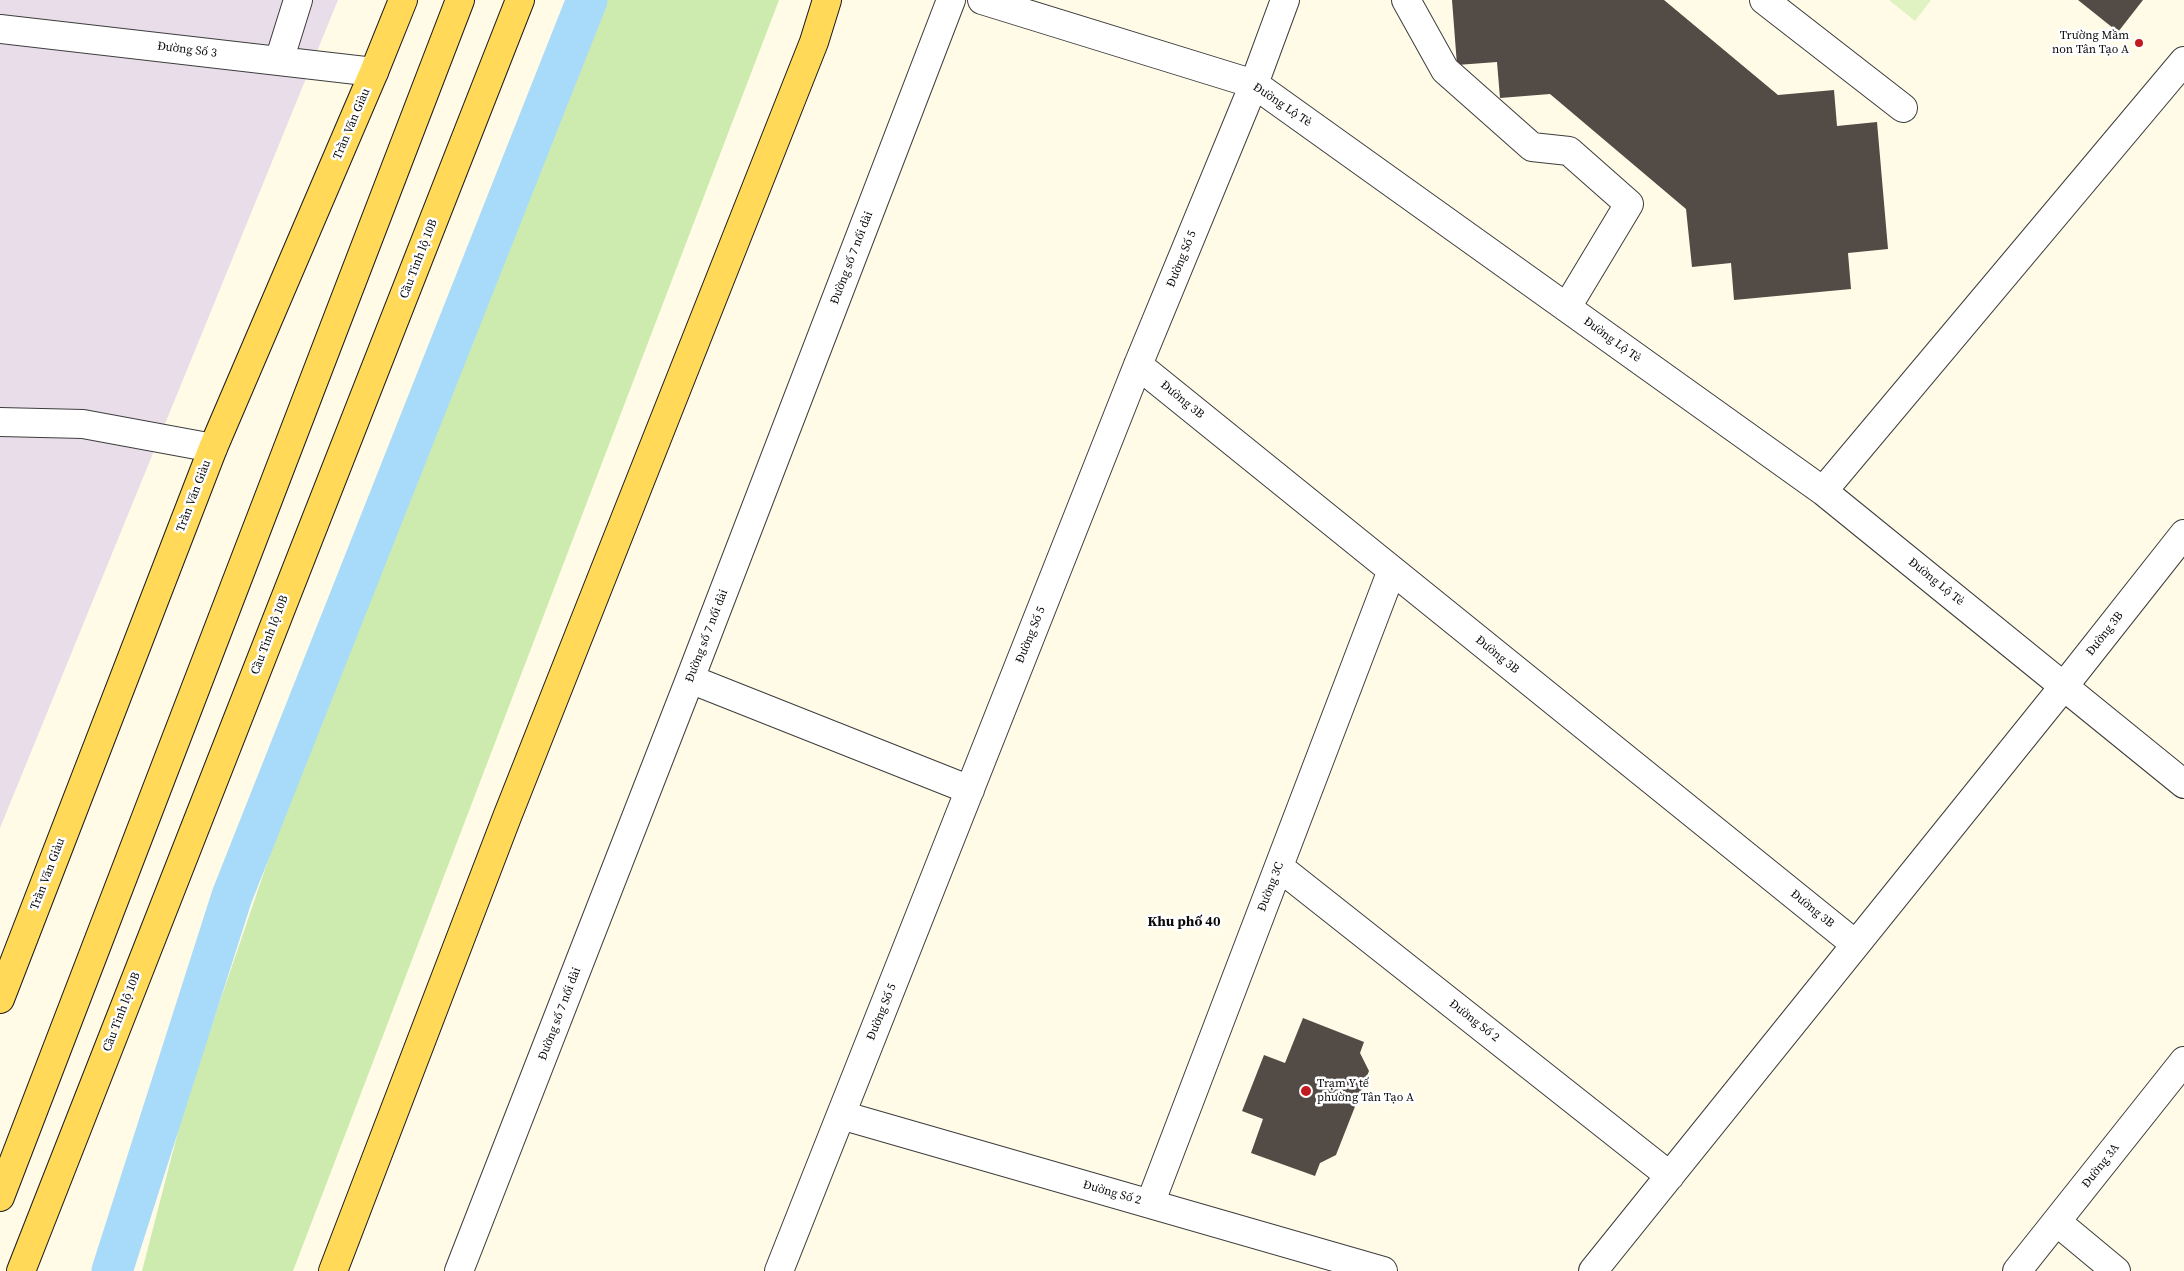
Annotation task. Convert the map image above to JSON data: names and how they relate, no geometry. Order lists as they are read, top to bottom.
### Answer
{
  "streets": {
    "main road": ["Trần Văn Giàu", "Cầu Tỉnh lộ 10B"],
    "street": [
      "Đường Số 3",
      "Đường Lộ Tẻ",
      "Đường số 7 nối dài",
      "Đường Số 5",
      "Đường 3B",
      "Đường 3C",
      "Đường Số 2",
      "Đường 3A"
    ]
  },
  "crossings": [
    ["Đường Số 3", "Trần Văn Giàu"],
    ["Đường Lộ Tẻ", "Đường Số 5"],
    ["Đường Lộ Tẻ", "Đường 3B"],
    ["Đường Số 5", "Đường 3B"],
    ["Đường Số 5", "Đường Số 2"],
    ["Đường 3B", "Đường 3C"],
    ["Đường 3B", "Đường Số 2"],
    ["Đường 3C", "Đường Số 2"]
  ],
  "districts": ["Khu phố 40"],
  "places": ["Trường Mầm non Tân Tạo A", "Trạm Y tế phường Tân Tạo A"]
}
